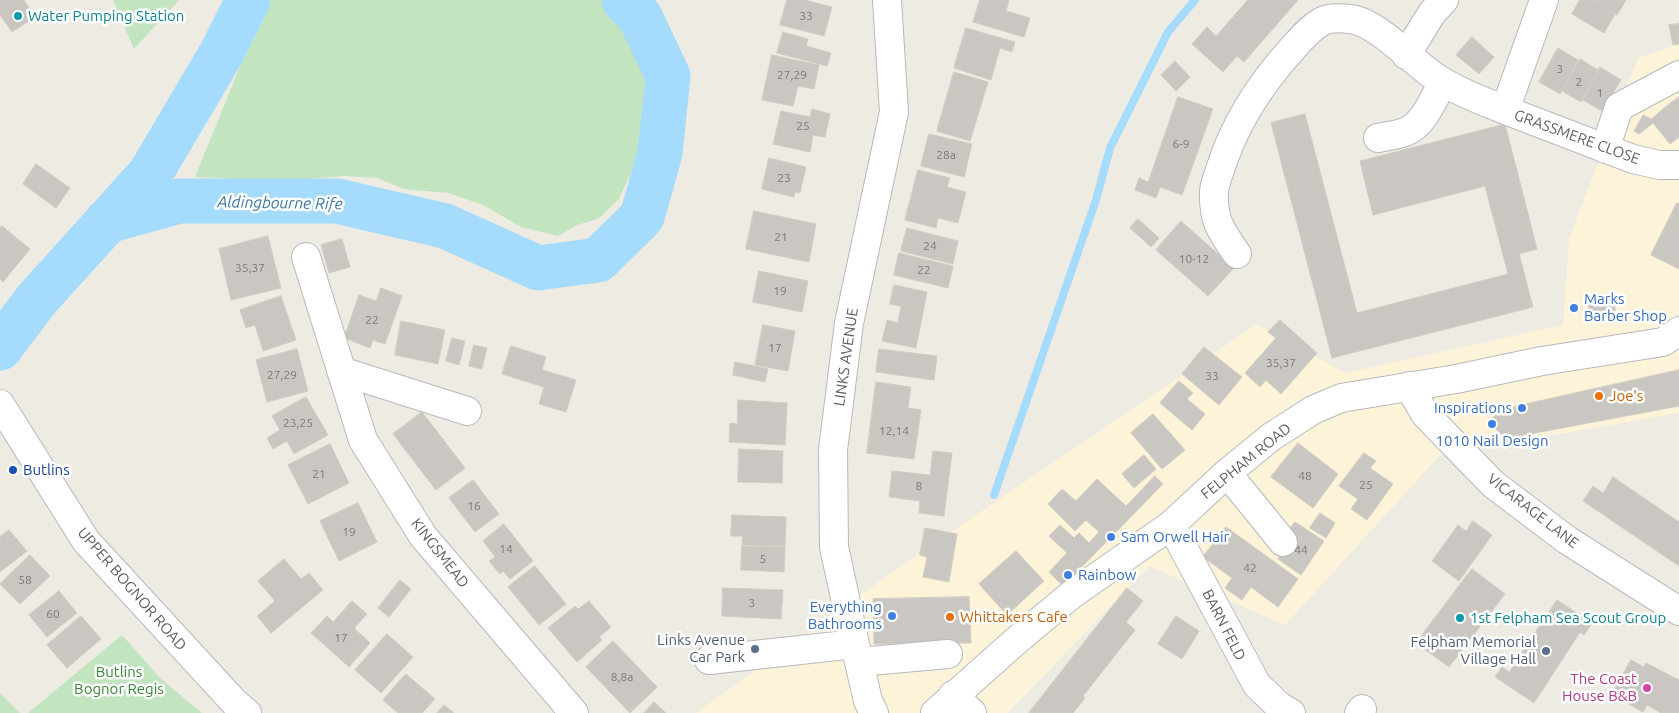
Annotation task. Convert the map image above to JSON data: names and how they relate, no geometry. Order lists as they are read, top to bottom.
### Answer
{
  "streets": {
    "street": [
      "GRASSMERE CLOSE",
      "LINKS AVENUE",
      "FELPHAM ROAD",
      "VICARAGE LANE",
      "KINGSMEAD",
      "UPPER BOGNOR ROAD",
      "BARN FELD"
    ]
  },
  "crossings": [
    ["FELPHAM ROAD", "VICARAGE LANE"],
    ["FELPHAM ROAD", "BARN FELD"]
  ],
  "water": ["Aldingbourne Rife"],
  "parks": ["Butlins Bognor Regis"],
  "places": [
    "Water Pumping Station",
    "Marks Barber Shop",
    "Joe's",
    "Inspirations",
    "1010 Nail Design",
    "Butlins",
    "Sam Orwell Hair",
    "Rainbow",
    "Everything Bathrooms",
    "Whittakers Cafe",
    "1st Felpham Sea Scout Group",
    "Links Avenue Car Park",
    "Felpham Memorial Village Hall",
    "The Coast House B&B"
  ],
  "house_numbers": [
    "33",
    "3",
    "27,29",
    "2",
    "1",
    "25",
    "6-9",
    "28a",
    "23",
    "21",
    "24",
    "10-12",
    "35,37",
    "22",
    "19",
    "22",
    "17",
    "35,37",
    "27,29",
    "33",
    "23,25",
    "12,14",
    "21",
    "48",
    "25",
    "8",
    "16",
    "19",
    "14",
    "44",
    "5",
    "42",
    "58",
    "3",
    "60",
    "17",
    "8,8a"
  ]
}
